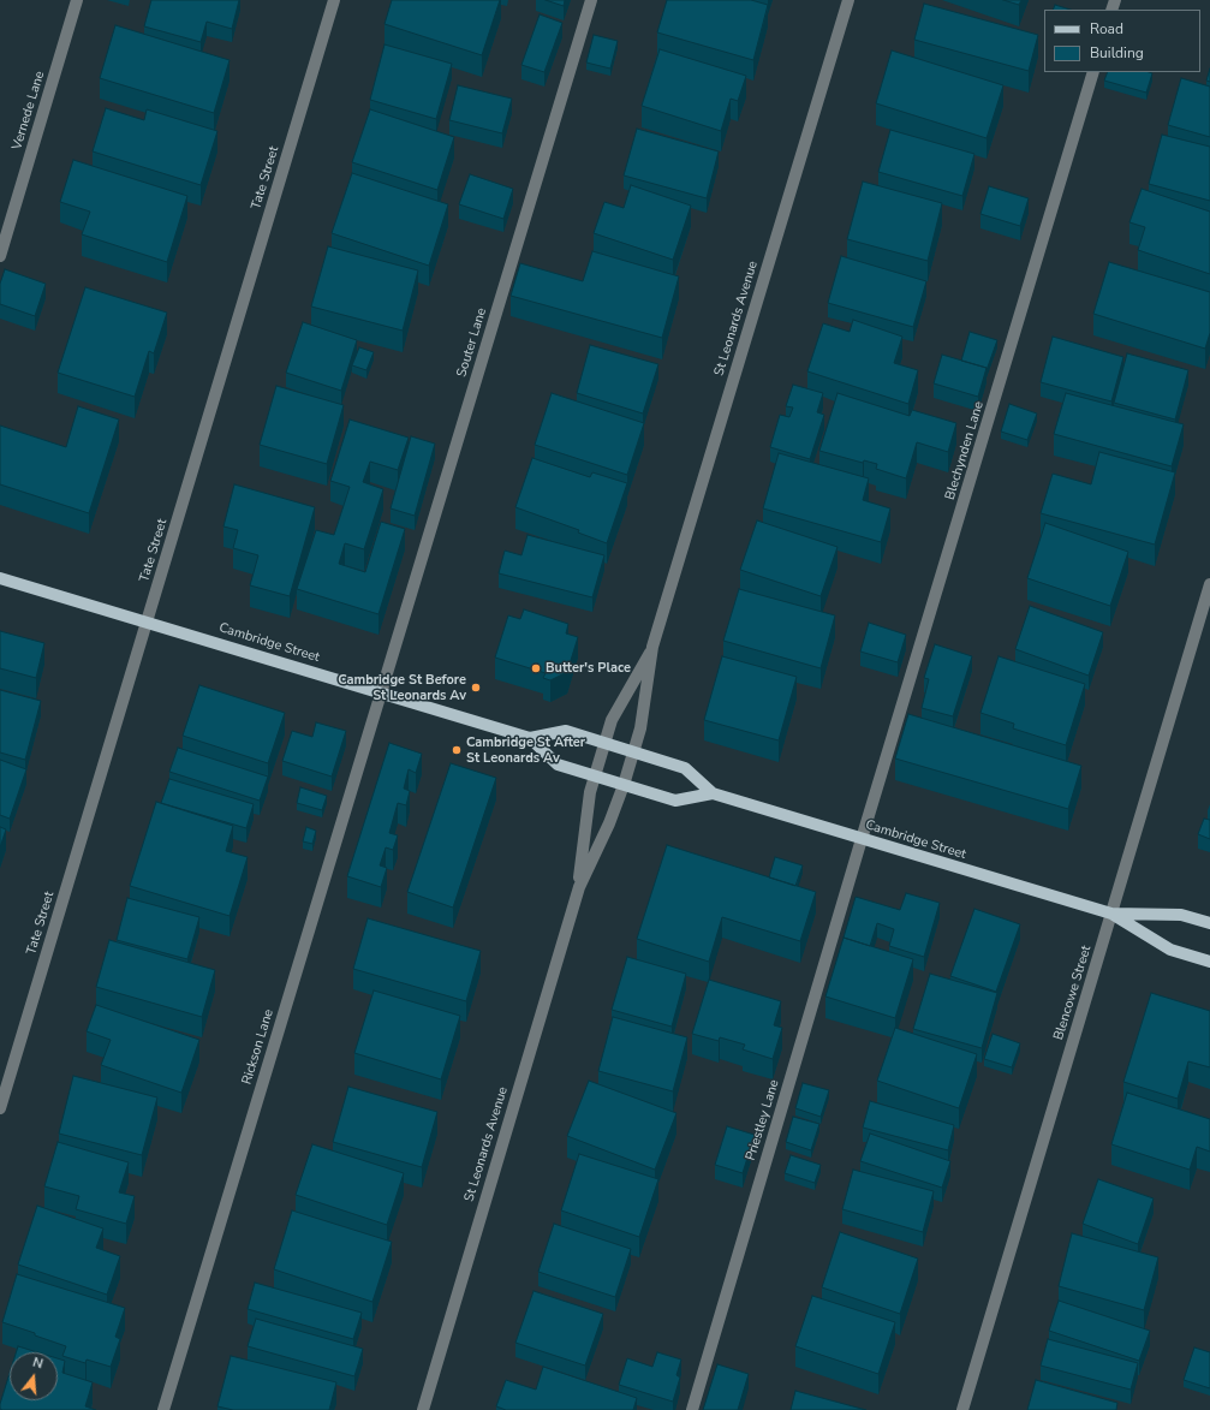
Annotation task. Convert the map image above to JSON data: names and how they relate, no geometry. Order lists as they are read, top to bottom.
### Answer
{
  "streets": {
    "main road": ["Cambridge Street"],
    "street": [
      "Vernede Lane",
      "Tate Street",
      "St Leonards Avenue",
      "Souter Lane",
      "Blechynden Lane",
      "Blencowe Street",
      "Rickson Lane",
      "Priestley Lane"
    ]
  },
  "crossings": [
    ["Tate Street", "Cambridge Street"],
    ["St Leonards Avenue", "Cambridge Street"],
    ["Souter Lane", "Cambridge Street"],
    ["Souter Lane", "Rickson Lane"],
    ["Blechynden Lane", "Cambridge Street"],
    ["Blechynden Lane", "Priestley Lane"],
    ["Cambridge Street", "Blencowe Street"],
    ["Cambridge Street", "Rickson Lane"],
    ["Cambridge Street", "Priestley Lane"]
  ],
  "places": ["Butter's Place", "Cambridge St Before St Leonards Av", "Cambridge St After St Leonards Av"],
  "legend": ["Road", "Building"],
  "north": "top"
}
